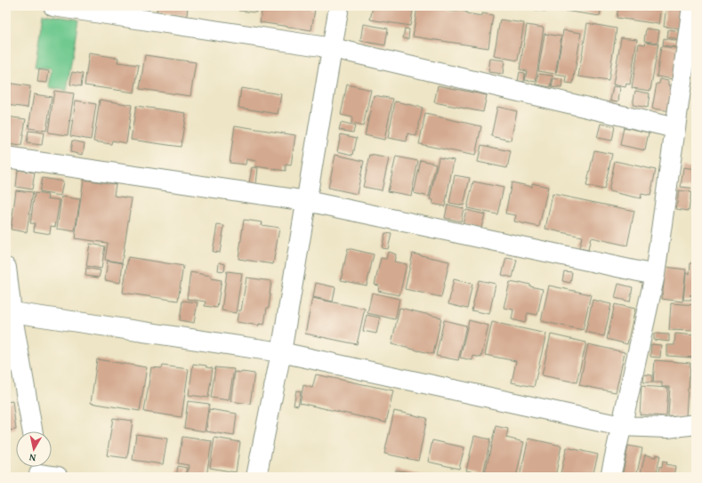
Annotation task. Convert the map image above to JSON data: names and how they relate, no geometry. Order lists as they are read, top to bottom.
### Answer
{
  "north": "bottom"
}
